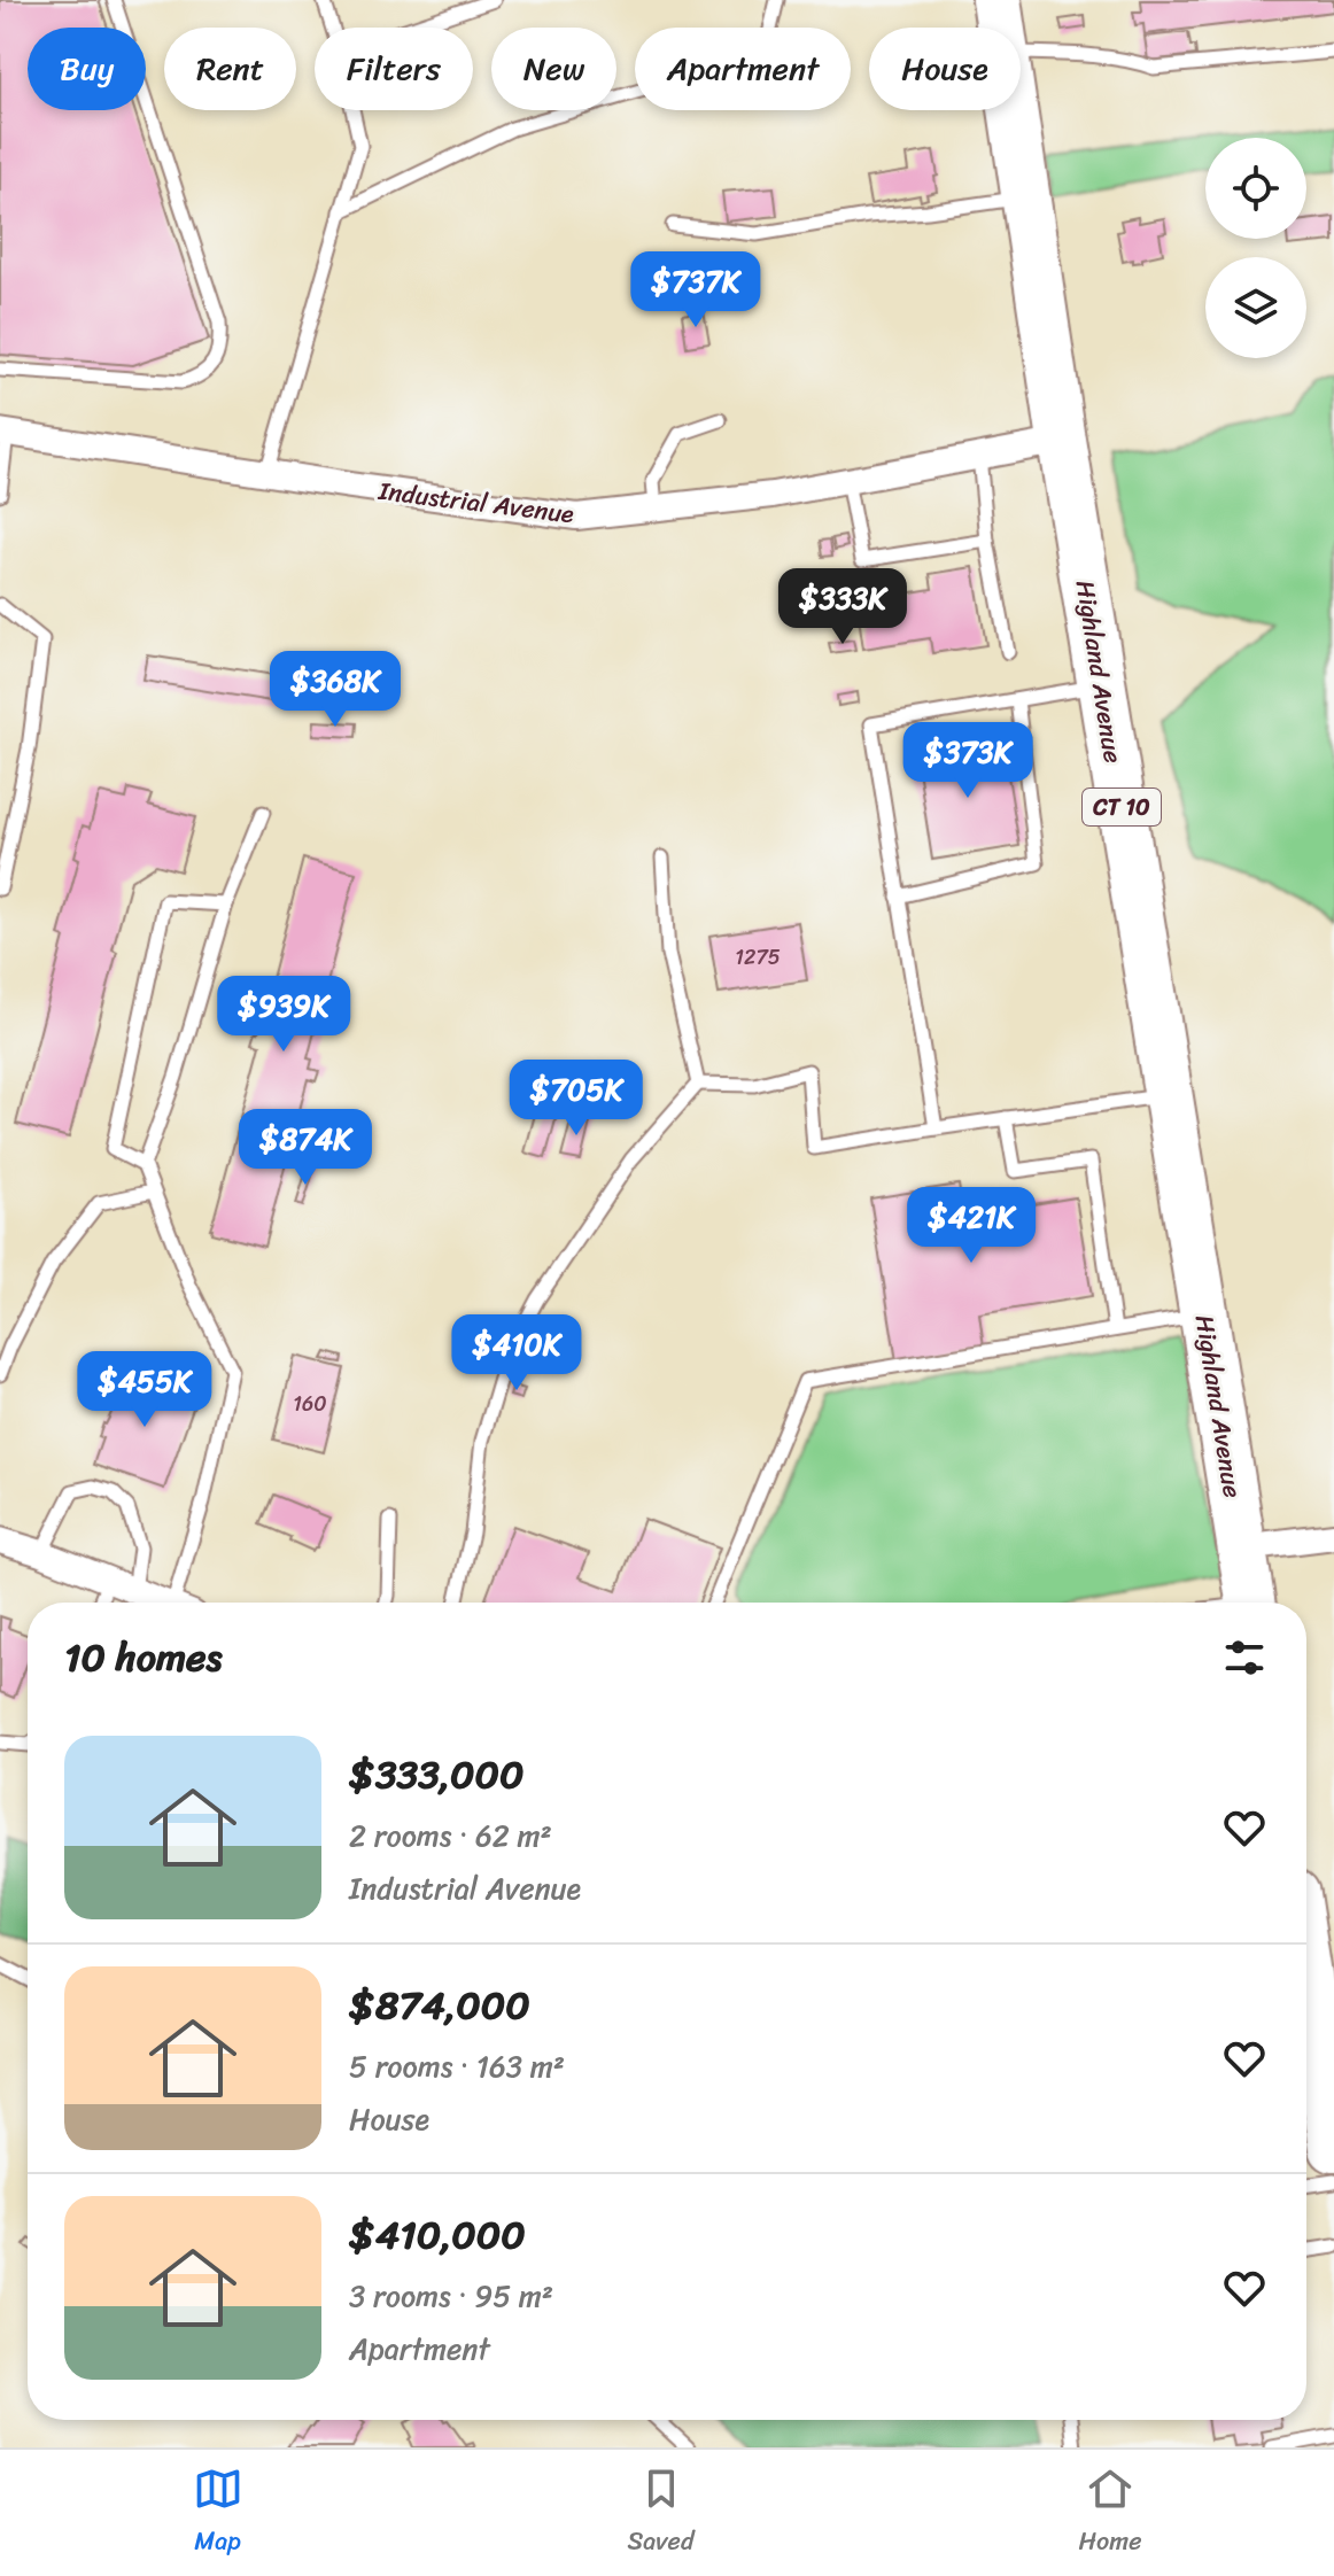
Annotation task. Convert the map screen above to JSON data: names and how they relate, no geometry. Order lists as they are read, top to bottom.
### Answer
{
  "streets": {
    "highway": ["Highland Avenue", "CT 10"],
    "street": ["Industrial Avenue"]
  },
  "crossings": [
    ["Industrial Avenue", "Highland Avenue"]
  ],
  "house_numbers": ["1275", "160"],
  "page": {
    "chip": [
      "Buy",
      "Rent",
      "Filters",
      "New",
      "Apartment",
      "House"
    ],
    "price": [
      "$737K",
      "$333K",
      "$368K",
      "$373K",
      "$939K",
      "$705K",
      "$874K",
      "$421K",
      "$410K",
      "$455K"
    ],
    "heading": "10 homes",
    "list": [
      {
        "name": "$333,000",
        "note": "2 rooms · 62 m² · Industrial Avenue"
      },
      {
        "name": "$874,000",
        "note": "5 rooms · 163 m² · House"
      },
      {
        "name": "$410,000",
        "note": "3 rooms · 95 m² · Apartment"
      }
    ],
    "tabs": ["Map", "Saved", "Home"]
  }
}
